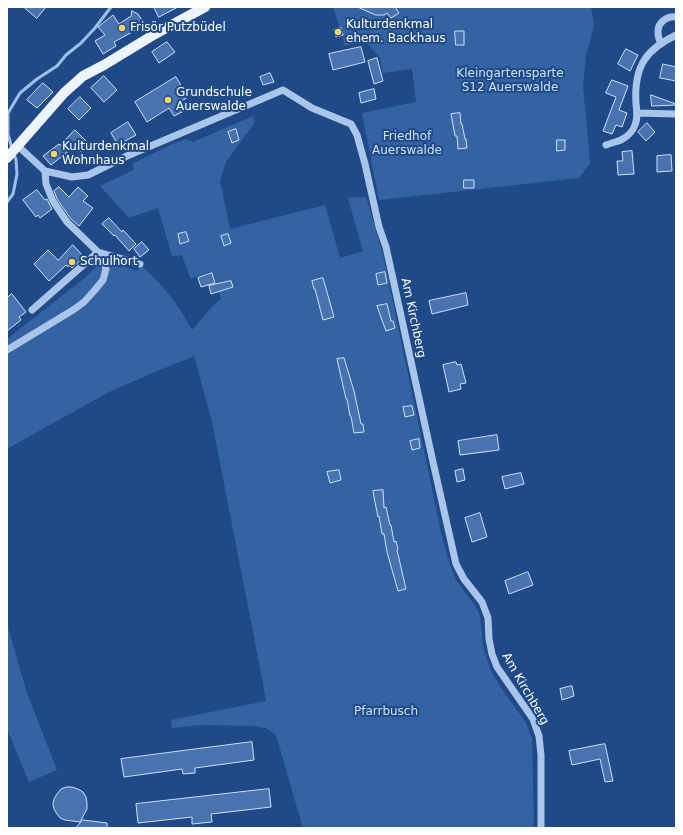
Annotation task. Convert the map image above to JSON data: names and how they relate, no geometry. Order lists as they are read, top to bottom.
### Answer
{
  "streets": {
    "street": ["Am Kirchberg"]
  },
  "parks": ["Kleingartensparte S12 Auerswalde", "Friedhof Auerswalde", "Pfarrbusch"],
  "places": [
    "Frisör Putzbüdel",
    "Kulturdenkmal ehem. Backhaus",
    "Grundschule Auerswalde",
    "Kulturdenkmal Wohnhaus",
    "Schulhort"
  ]
}
